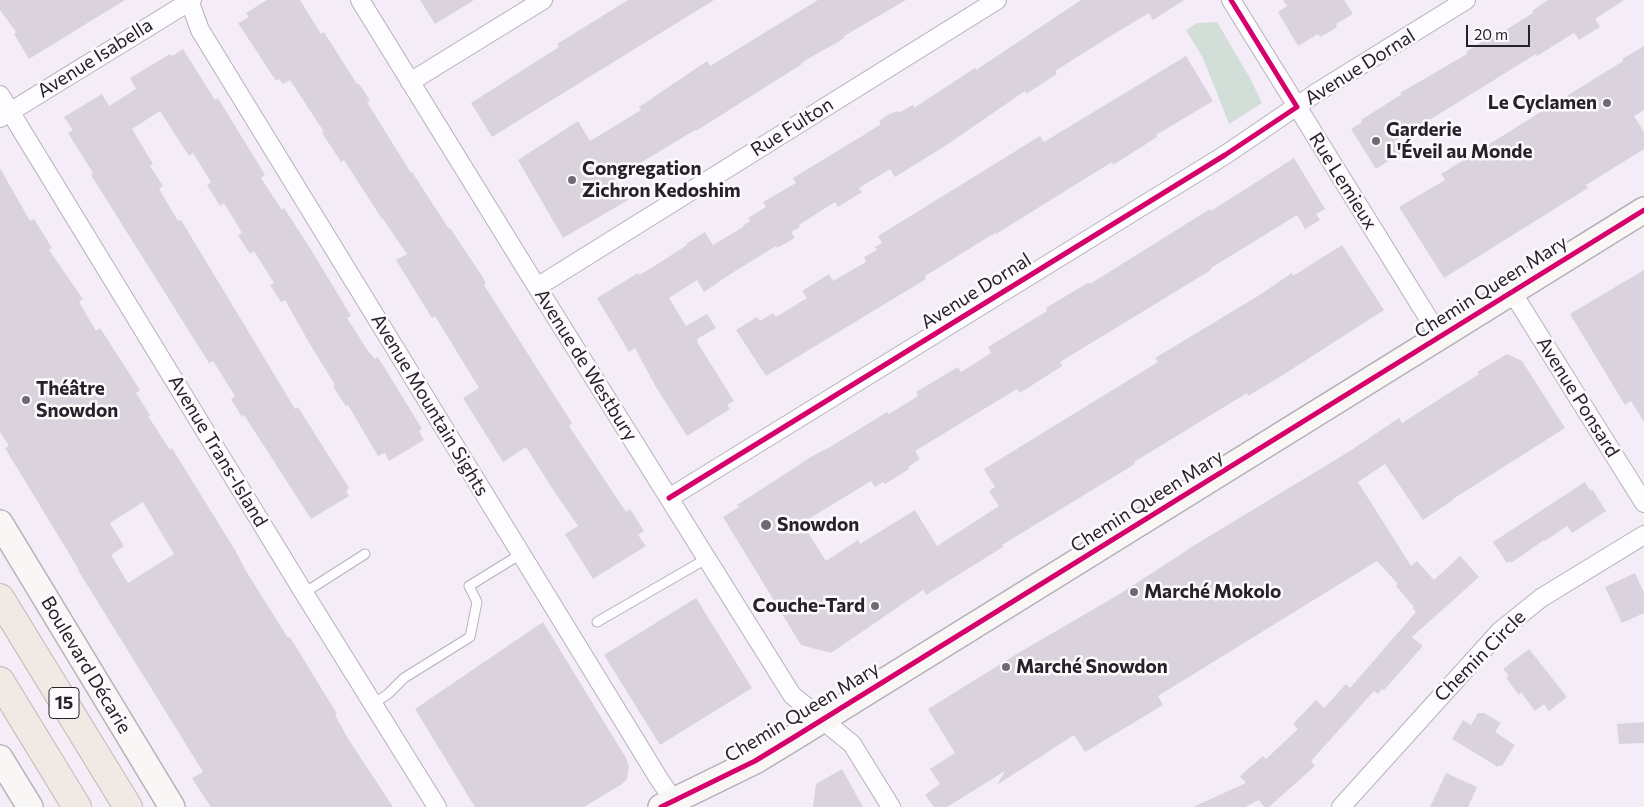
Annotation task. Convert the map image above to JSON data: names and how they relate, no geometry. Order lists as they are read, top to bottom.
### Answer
{
  "streets": {
    "highway": ["15"],
    "street": [
      "Avenue Isabella",
      "Avenue Dornal",
      "Rue Fulton",
      "Rue Lemieux",
      "Chemin Queen Mary",
      "Avenue de Westbury",
      "Avenue Ponsard",
      "Avenue Mountain Sights",
      "Avenue Trans-Island",
      "Chemin Circle",
      "Boulevard Décarie"
    ]
  },
  "crossings": [
    ["Avenue Isabella", "Avenue Mountain Sights"],
    ["Avenue Isabella", "Avenue Trans-Island"],
    ["Avenue Dornal", "Rue Lemieux"],
    ["Avenue Dornal", "Avenue de Westbury"],
    ["Rue Fulton", "Avenue de Westbury"],
    ["Rue Lemieux", "Chemin Queen Mary"],
    ["Chemin Queen Mary", "Avenue de Westbury"],
    ["Chemin Queen Mary", "Avenue Ponsard"],
    ["Chemin Queen Mary", "Avenue Mountain Sights"]
  ],
  "places": [
    "Le Cyclamen",
    "Garderie L'Éveil au Monde",
    "Congregation Zichron Kedoshim",
    "Théâtre Snowdon",
    "Snowdon",
    "Marché Mokolo",
    "Couche-Tard",
    "Marché Snowdon"
  ],
  "scale_bar": "20 m"
}
